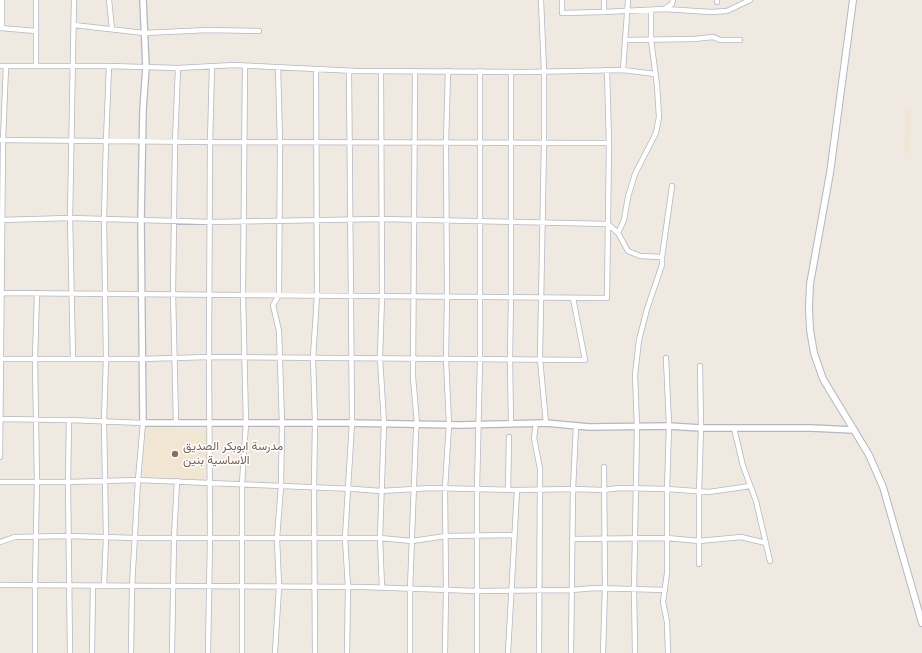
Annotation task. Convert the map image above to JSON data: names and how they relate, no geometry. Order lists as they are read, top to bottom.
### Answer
{
  "places": ["مدرسة ابوبكر الصديق الاساسية بنين"]
}
